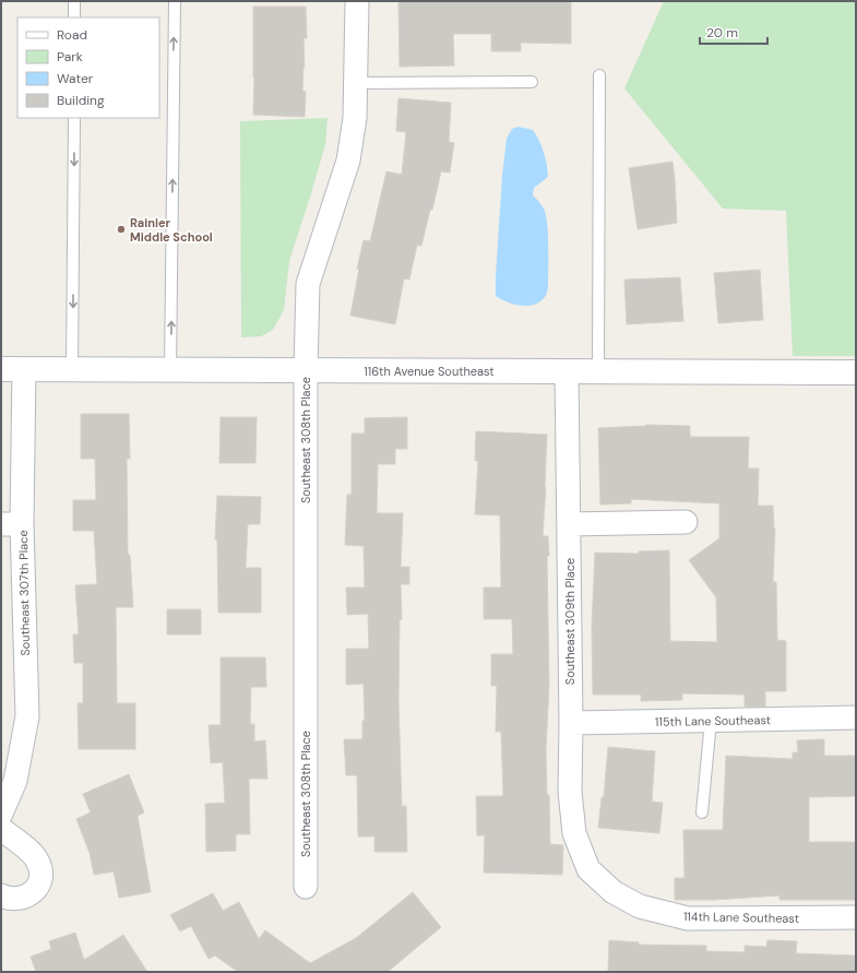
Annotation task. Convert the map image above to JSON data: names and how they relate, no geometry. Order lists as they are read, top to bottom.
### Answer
{
  "streets": {
    "street": [
      "116th Avenue Southeast",
      "Southeast 308th Place",
      "Southeast 307th Place",
      "Southeast 309th Place",
      "115th Lane Southeast",
      "114th Lane Southeast"
    ]
  },
  "crossings": [
    ["116th Avenue Southeast", "Southeast 308th Place"],
    ["116th Avenue Southeast", "Southeast 307th Place"],
    ["116th Avenue Southeast", "Southeast 309th Place"],
    ["Southeast 309th Place", "115th Lane Southeast"],
    ["Southeast 309th Place", "114th Lane Southeast"]
  ],
  "places": ["Rainier Middle School"],
  "legend": [
    "Road",
    "Park",
    "Water",
    "Building"
  ],
  "scale_bar": "20 m"
}
